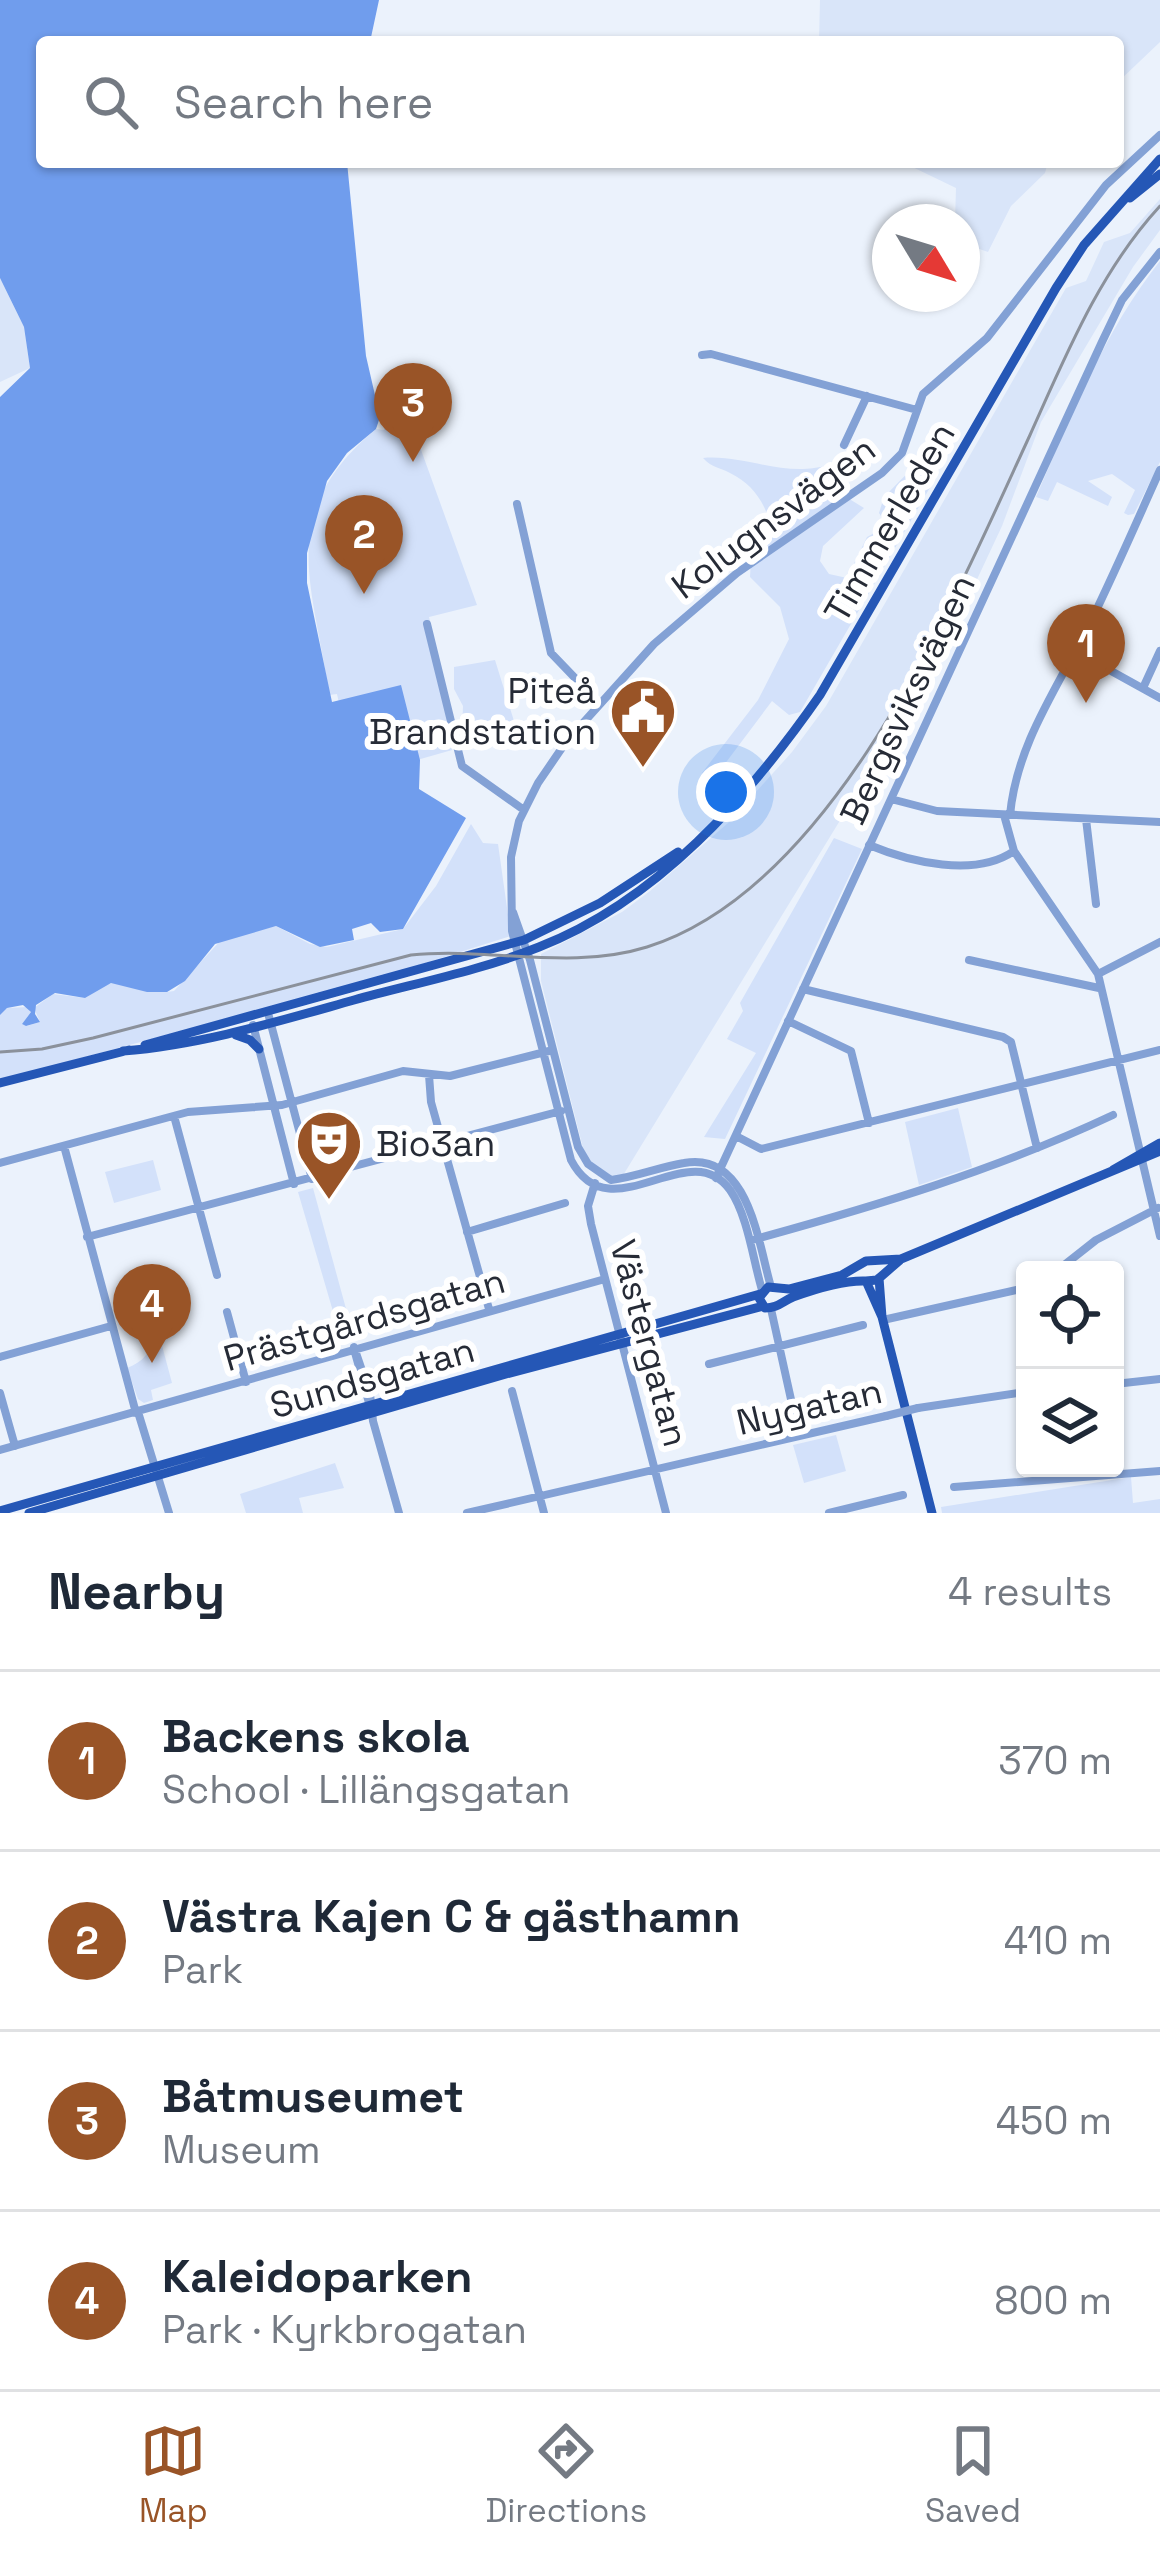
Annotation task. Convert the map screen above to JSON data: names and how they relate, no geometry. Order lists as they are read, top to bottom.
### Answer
{
  "streets": {
    "main road": ["Timmerleden", "Sundsgatan"],
    "street": [
      "Kolugnsvägen",
      "Bergsviksvägen",
      "Prästgårdsgatan",
      "Västergatan",
      "Nygatan"
    ]
  },
  "crossings": [
    ["Kolugnsvägen", "Timmerleden"],
    ["Prästgårdsgatan", "Västergatan"],
    ["Västergatan", "Sundsgatan"],
    ["Västergatan", "Nygatan"]
  ],
  "places": {
    "public building": ["Piteå Brandstation"],
    "theatre": ["Bio3an"]
  },
  "north": "bottom right",
  "page": {
    "search": "Search here",
    "pins": [
      "3",
      "2",
      "1",
      "4"
    ],
    "heading": ["Nearby", "4 results"],
    "list": [
      {
        "mark": "1",
        "name": "Backens skola",
        "note": "School · Lillängsgatan",
        "value": "370 m"
      },
      {
        "mark": "2",
        "name": "Västra Kajen C & gästhamn",
        "note": "Park",
        "value": "410 m"
      },
      {
        "mark": "3",
        "name": "Båtmuseumet",
        "note": "Museum",
        "value": "450 m"
      },
      {
        "mark": "4",
        "name": "Kaleidoparken",
        "note": "Park · Kyrkbrogatan",
        "value": "800 m"
      }
    ],
    "nav": ["Map", "Directions", "Saved"]
  }
}
